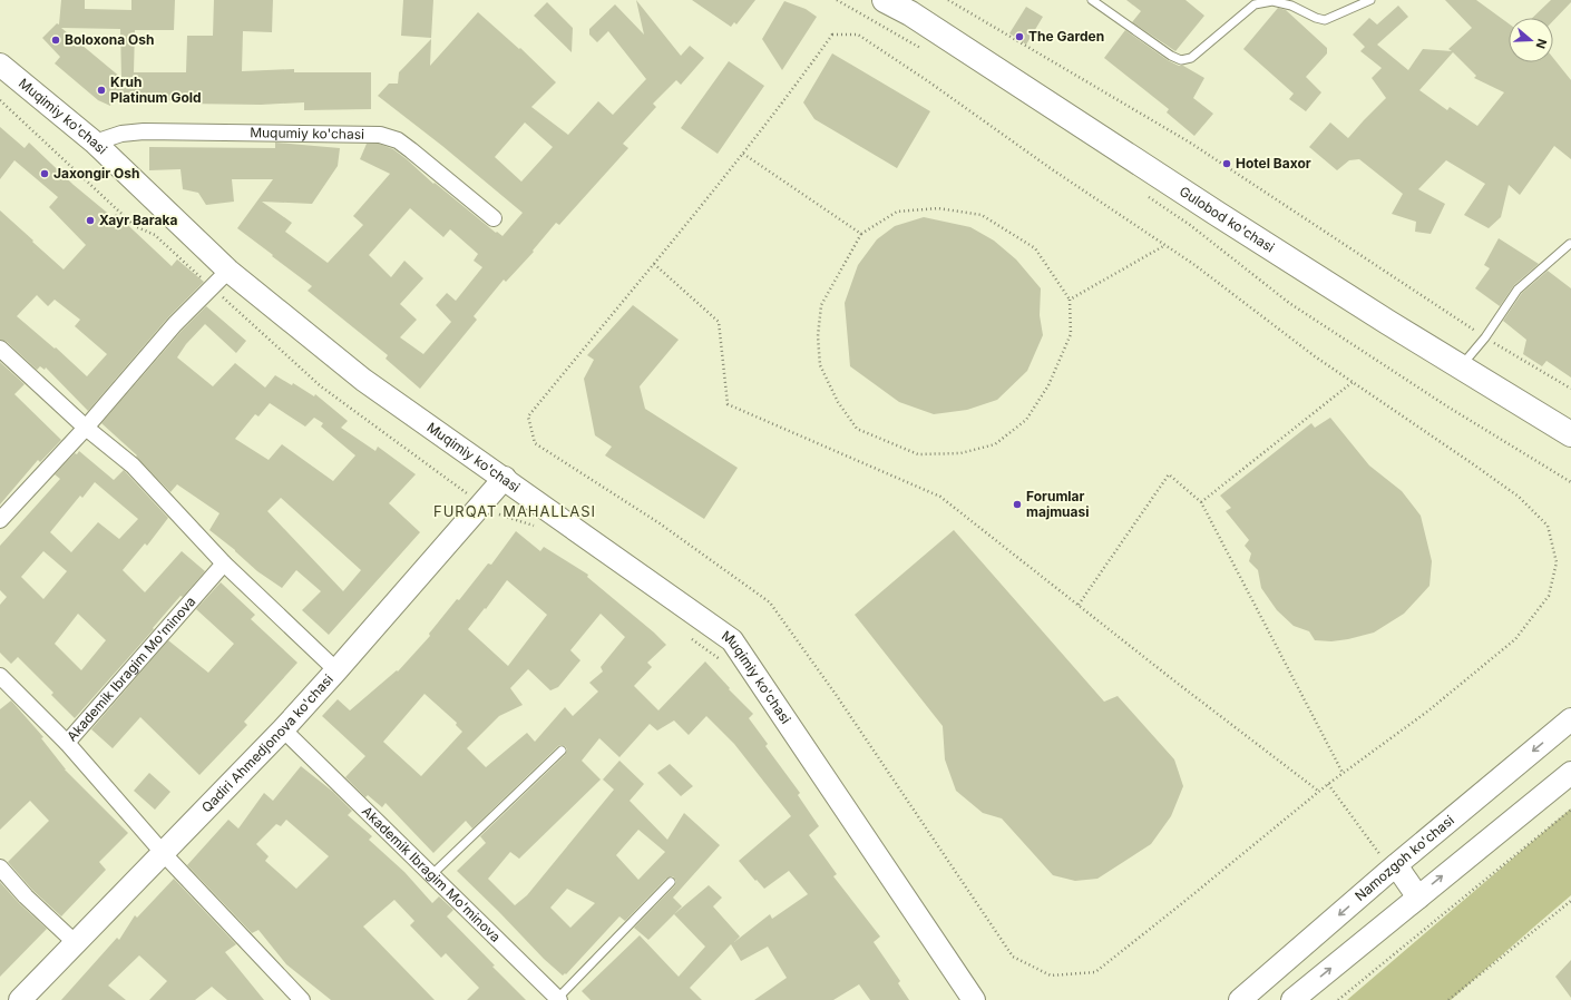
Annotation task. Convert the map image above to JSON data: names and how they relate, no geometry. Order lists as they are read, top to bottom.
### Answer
{
  "streets": {
    "main road": [
      "Muqimiy ko'chasi",
      "Gulobod ko'chasi",
      "Qadiri Ahmedjonova ko'chasi",
      "Namozgoh ko'chasi"
    ],
    "street": ["Muqumiy ko'chasi", "Akademik Ibragim Mo'minova"]
  },
  "crossings": [
    ["Muqimiy ko'chasi", "Muqumiy ko'chasi"],
    ["Muqimiy ko'chasi", "Qadiri Ahmedjonova ko'chasi"],
    ["Akademik Ibragim Mo'minova", "Qadiri Ahmedjonova ko'chasi"]
  ],
  "districts": ["FURQAT MAHALLASI"],
  "places": [
    "The Garden",
    "Boloxona Osh",
    "Kruh Platinum Gold",
    "Hotel Baxor",
    "Jaxongir Osh",
    "Xayr Baraka",
    "Forumlar majmuasi"
  ],
  "north": "right"
}
